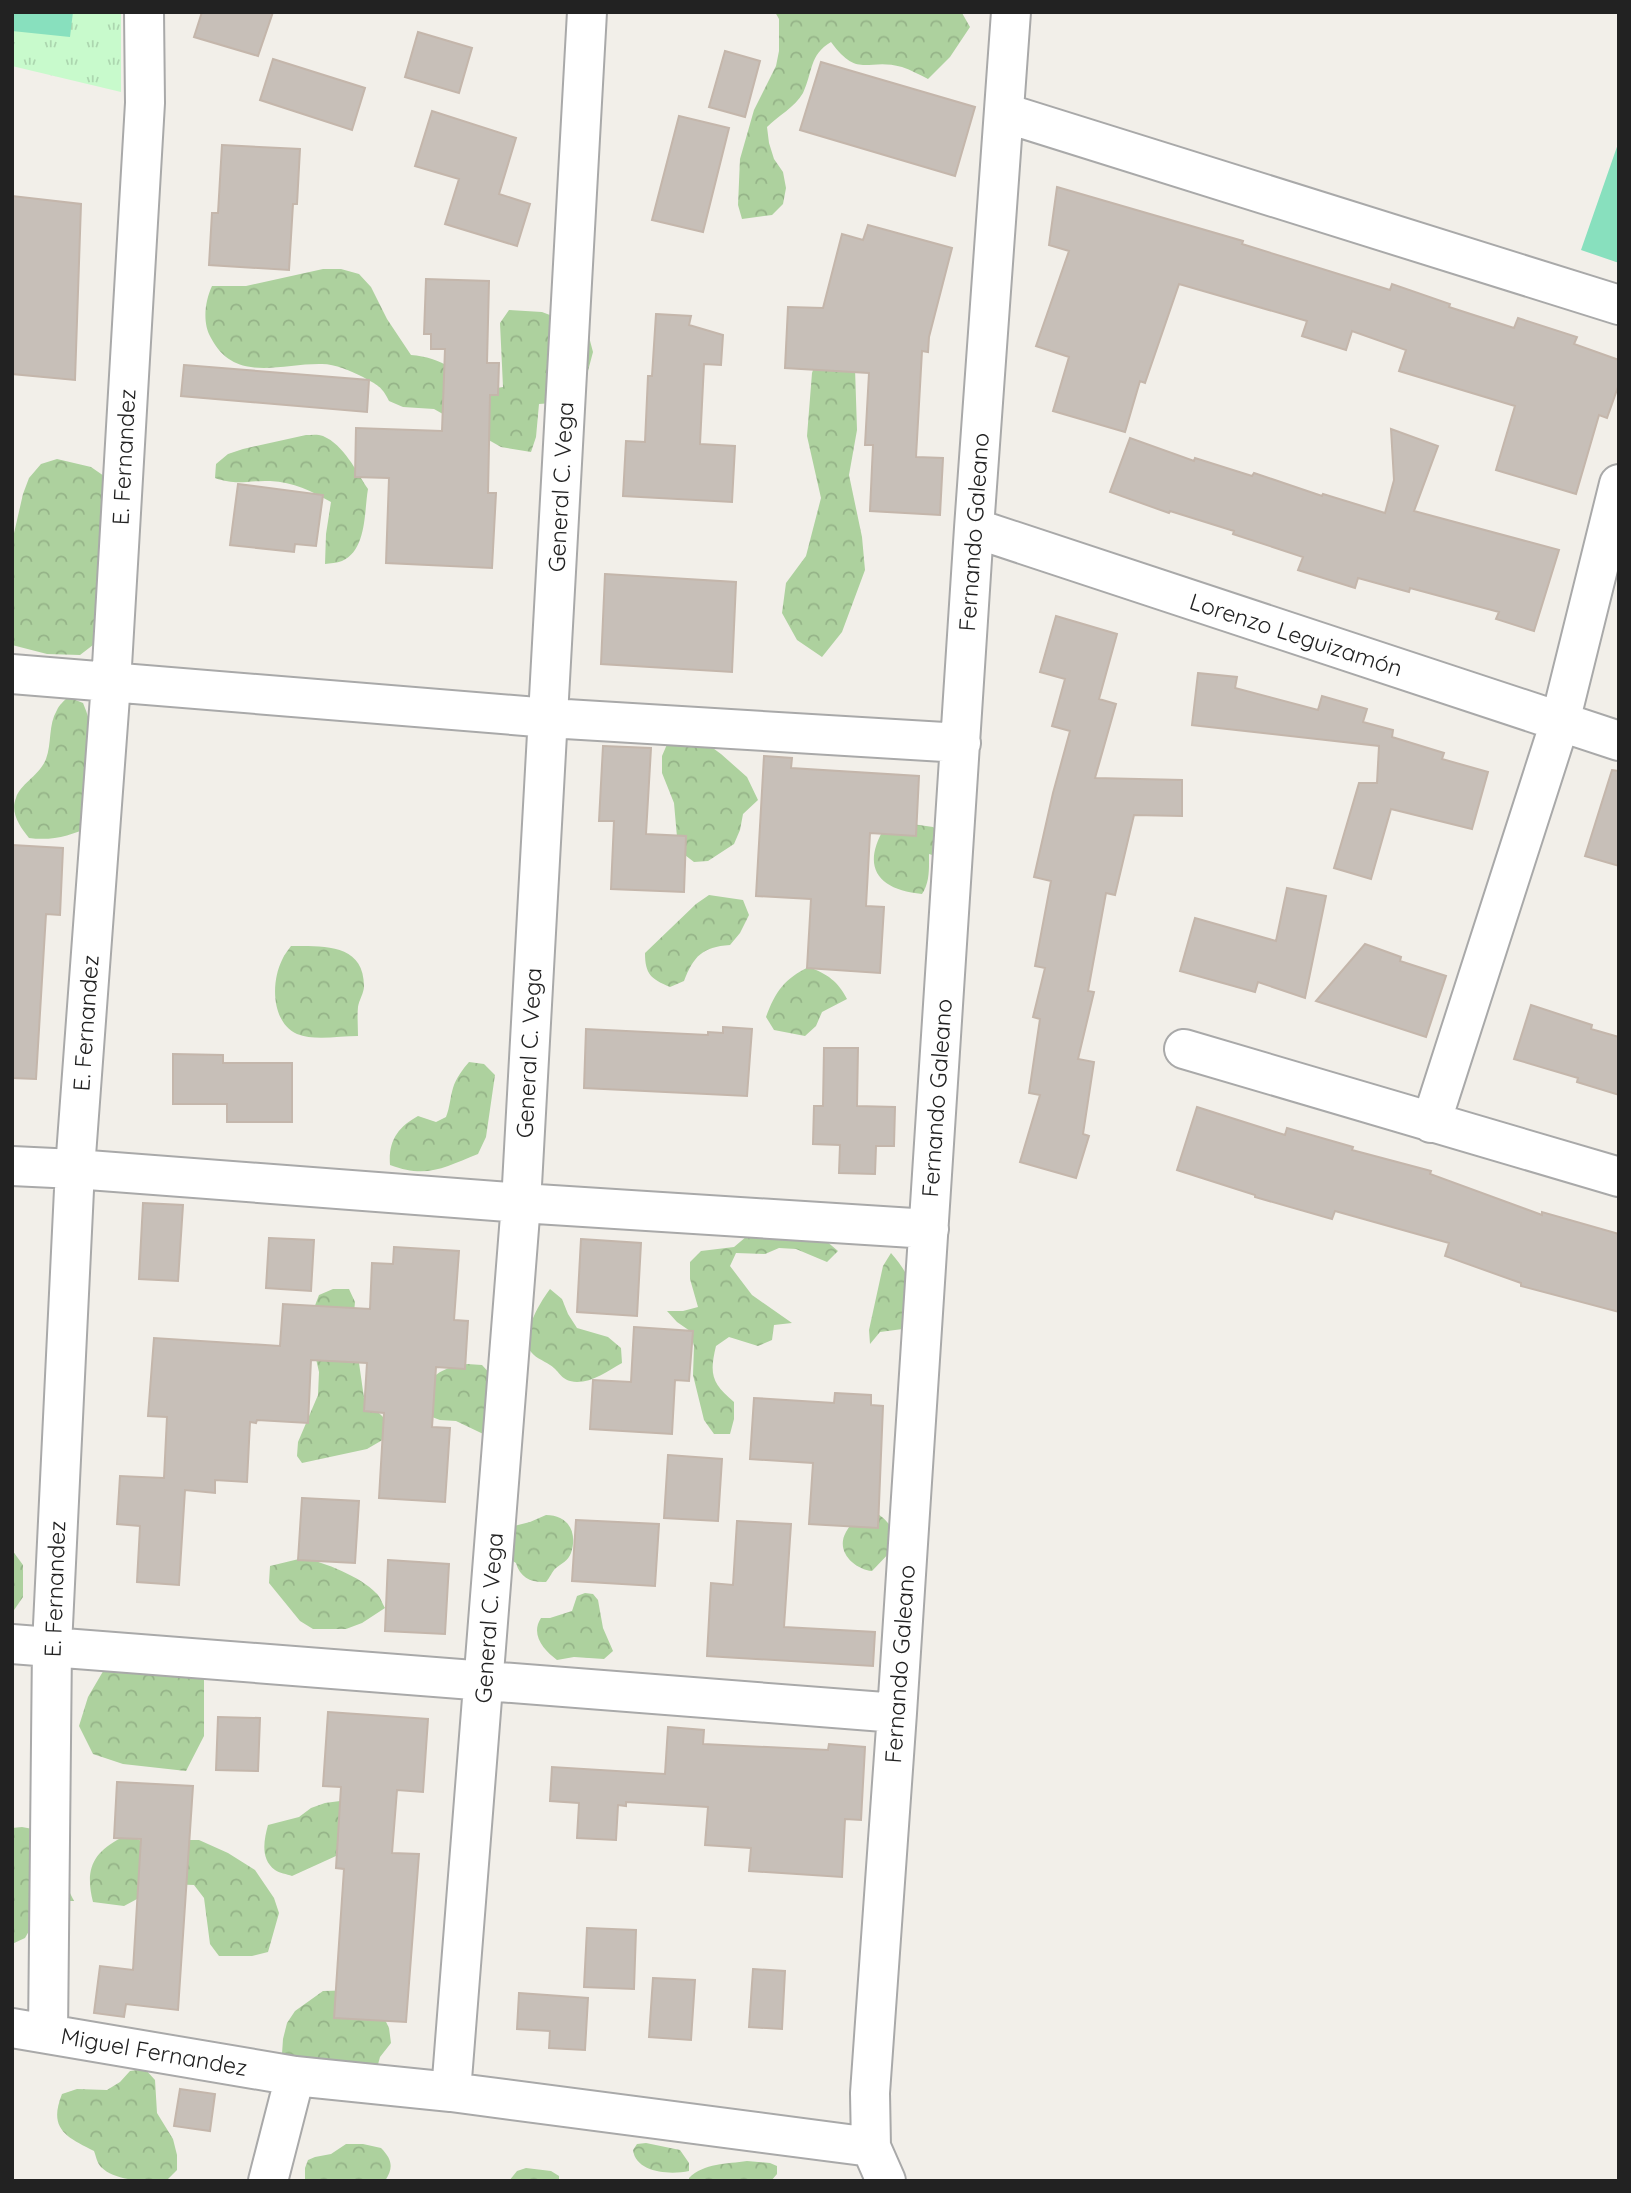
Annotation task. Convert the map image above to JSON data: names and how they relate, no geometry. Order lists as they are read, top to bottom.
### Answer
{
  "streets": {
    "street": [
      "E. Fernandez",
      "General C. Vega",
      "Fernando Galeano",
      "Lorenzo Leguizamón",
      "Miguel Fernandez"
    ]
  },
  "crossings": [
    ["E. Fernandez", "Miguel Fernandez"],
    ["General C. Vega", "Miguel Fernandez"],
    ["Fernando Galeano", "Lorenzo Leguizamón"],
    ["Fernando Galeano", "Miguel Fernandez"]
  ]
}
